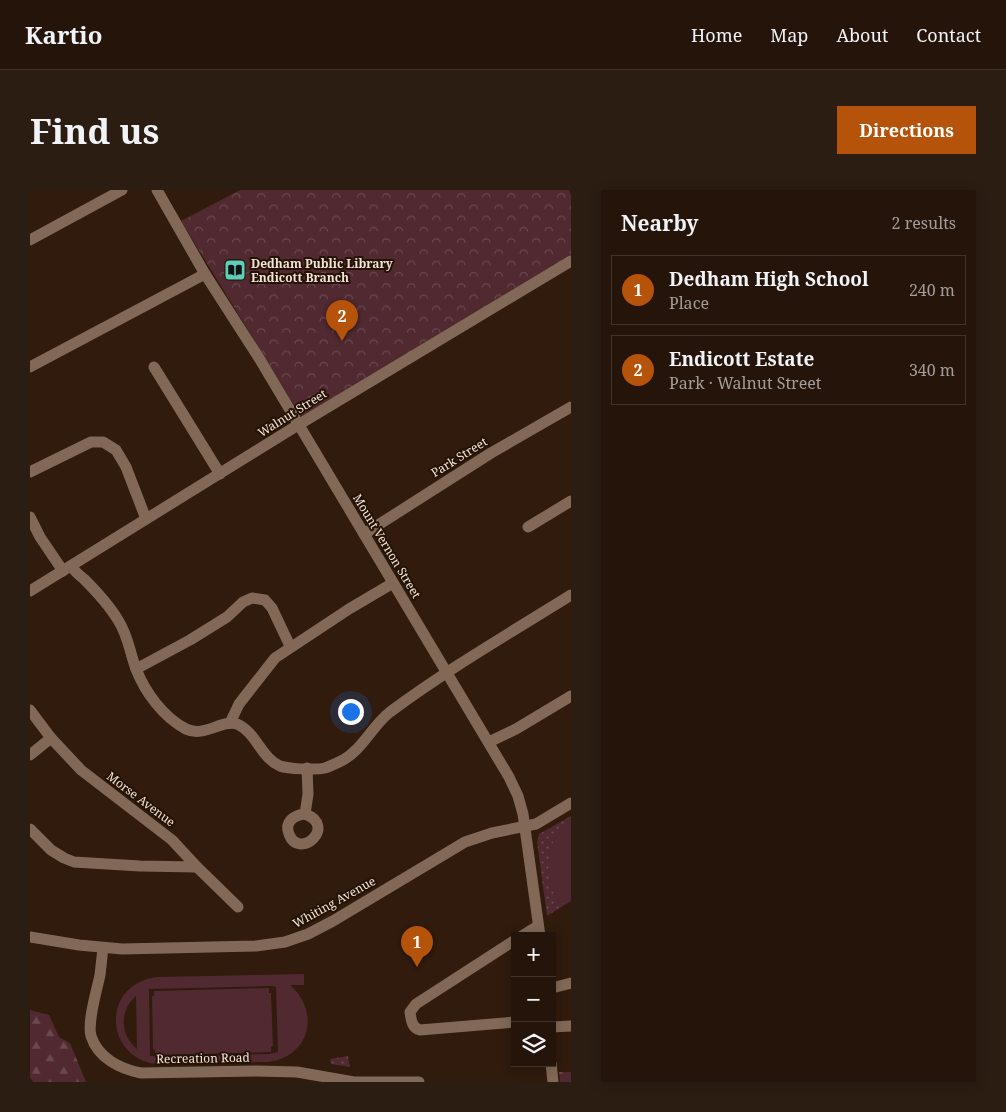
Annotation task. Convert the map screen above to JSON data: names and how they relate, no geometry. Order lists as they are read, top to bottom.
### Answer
{
  "streets": {
    "street": [
      "Walnut Street",
      "Park Street",
      "Mount Vernon Street",
      "Morse Avenue",
      "Whiting Avenue",
      "Recreation Road"
    ]
  },
  "crossings": [
    ["Walnut Street", "Mount Vernon Street"],
    ["Park Street", "Mount Vernon Street"],
    ["Mount Vernon Street", "Whiting Avenue"],
    ["Whiting Avenue", "Recreation Road"]
  ],
  "places": {
    "library": ["Dedham Public Library Endicott Branch"]
  },
  "page": {
    "header": "Kartio",
    "nav": [
      "Home",
      "Map",
      "About",
      "Contact"
    ],
    "buttons": "Directions",
    "title": "Find us",
    "heading": ["Nearby", "2 results"],
    "list": [
      {
        "mark": "1",
        "name": "Dedham High School",
        "note": "Place",
        "value": "240 m"
      },
      {
        "mark": "2",
        "name": "Endicott Estate",
        "note": "Park · Walnut Street",
        "value": "340 m"
      }
    ],
    "pins": ["2", "1"],
    "map_buttons": ["+", "−"]
  }
}
